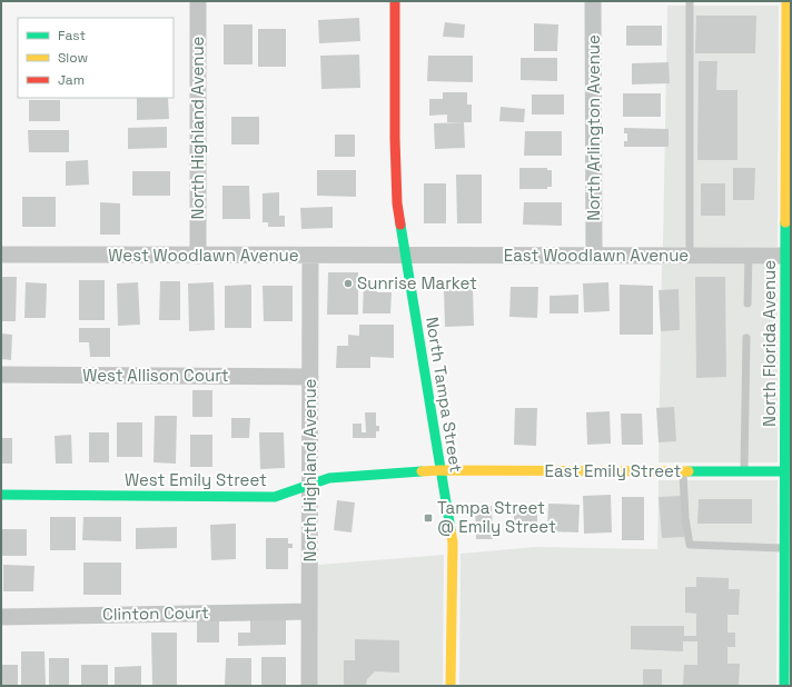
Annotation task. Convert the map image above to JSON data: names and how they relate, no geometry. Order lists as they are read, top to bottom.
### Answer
{
  "streets": {
    "main road": [
      "North Florida Avenue",
      "North Tampa Street",
      "East Emily Street",
      "West Emily Street"
    ],
    "street": [
      "North Highland Avenue",
      "North Arlington Avenue",
      "West Woodlawn Avenue",
      "East Woodlawn Avenue",
      "West Allison Court",
      "Clinton Court"
    ]
  },
  "crossings": [
    ["North Highland Avenue", "West Woodlawn Avenue"],
    ["North Highland Avenue", "West Allison Court"],
    ["North Highland Avenue", "West Emily Street"],
    ["North Highland Avenue", "Clinton Court"],
    ["North Arlington Avenue", "East Woodlawn Avenue"],
    ["West Woodlawn Avenue", "East Woodlawn Avenue"],
    ["West Woodlawn Avenue", "North Tampa Street"],
    ["East Woodlawn Avenue", "North Florida Avenue"],
    ["East Woodlawn Avenue", "North Tampa Street"],
    ["North Florida Avenue", "East Emily Street"],
    ["North Tampa Street", "East Emily Street"],
    ["North Tampa Street", "West Emily Street"],
    ["East Emily Street", "West Emily Street"]
  ],
  "places": {
    "other": ["Sunrise Market"],
    "transit": ["Tampa Street @ Emily Street"]
  },
  "legend": ["Fast", "Slow", "Jam"]
}
